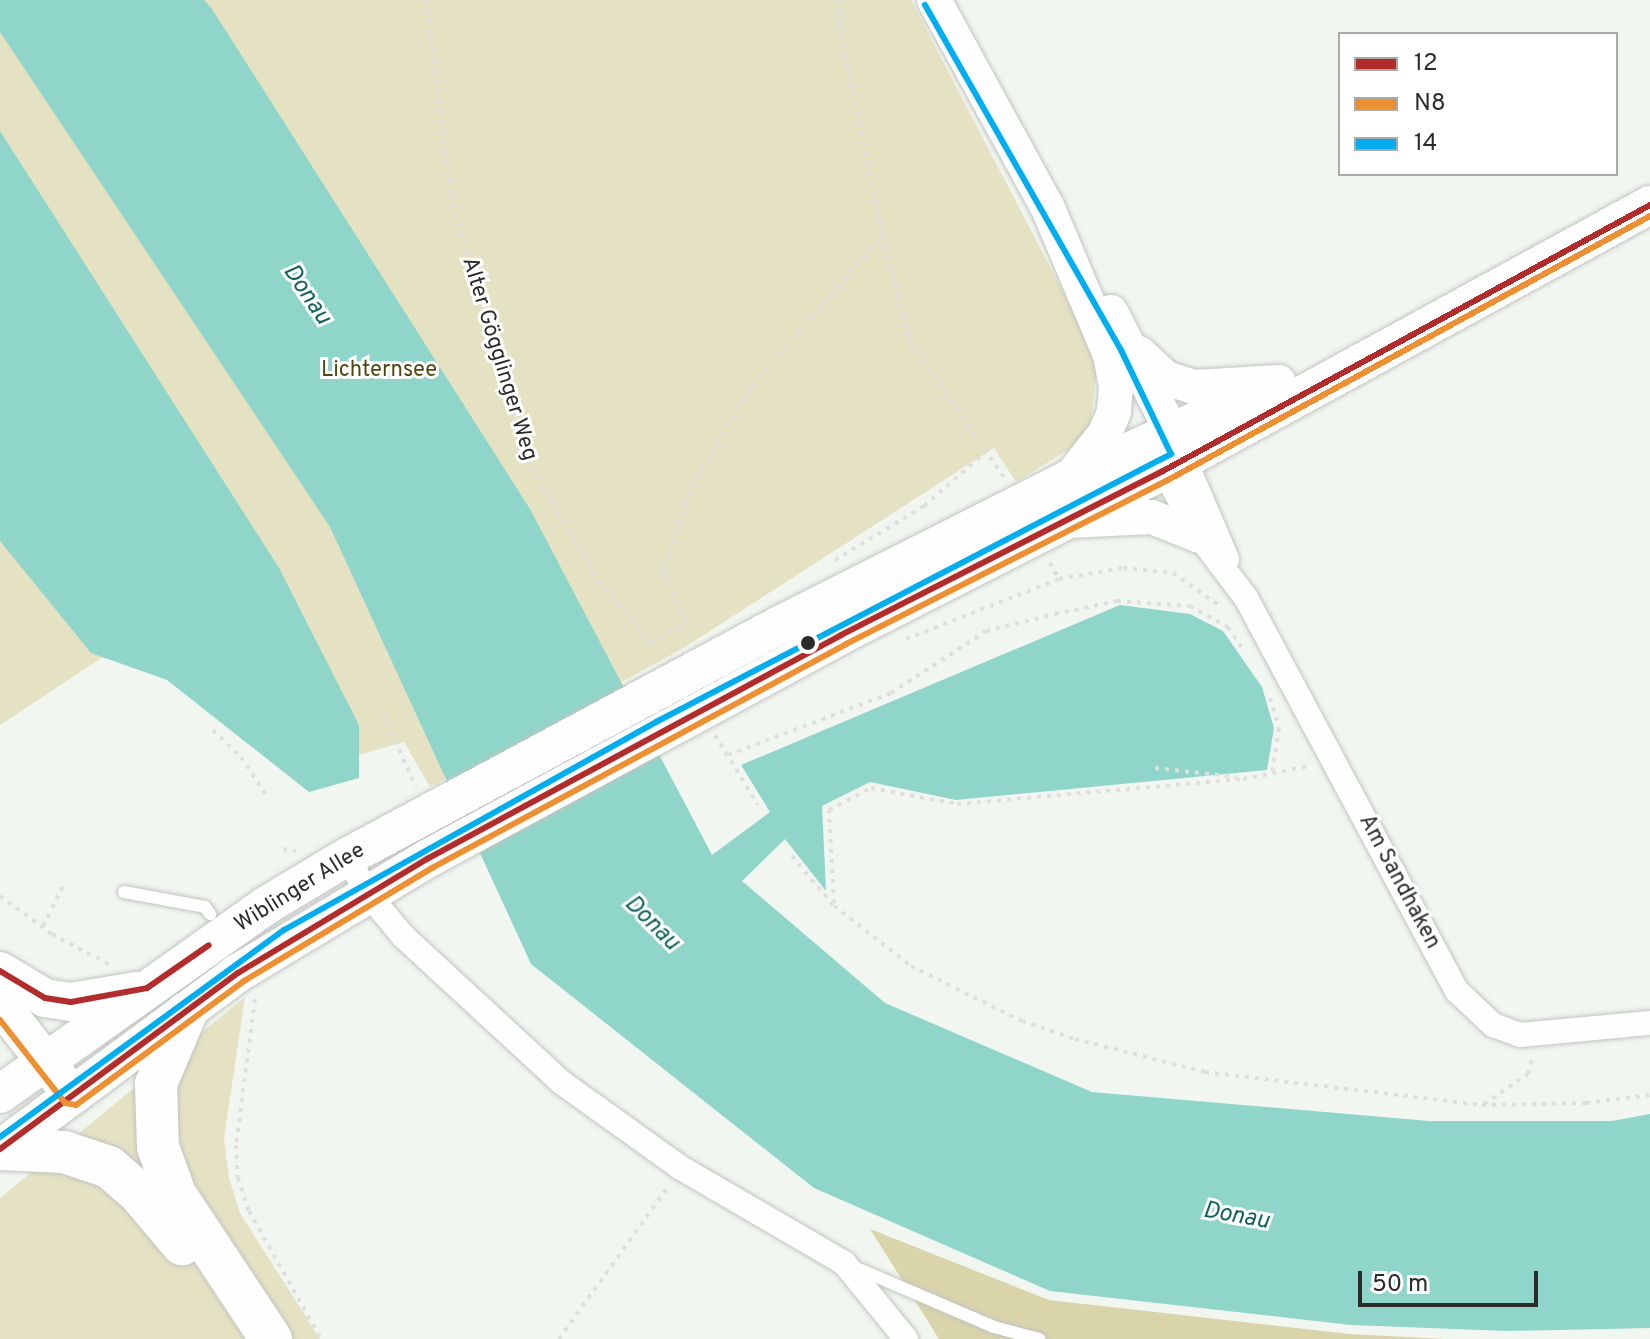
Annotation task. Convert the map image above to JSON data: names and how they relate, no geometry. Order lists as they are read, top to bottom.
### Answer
{
  "streets": {
    "main road": ["Wiblinger Allee"],
    "street": ["Am Sandhaken"],
    "path": ["Alter Gögglinger Weg"]
  },
  "water": ["Donau"],
  "parks": ["Lichternsee"],
  "lines": ["transit line 14", "transit line 12", "transit line N8"],
  "legend": ["12", "N8", "14"],
  "scale_bar": "50 m"
}
